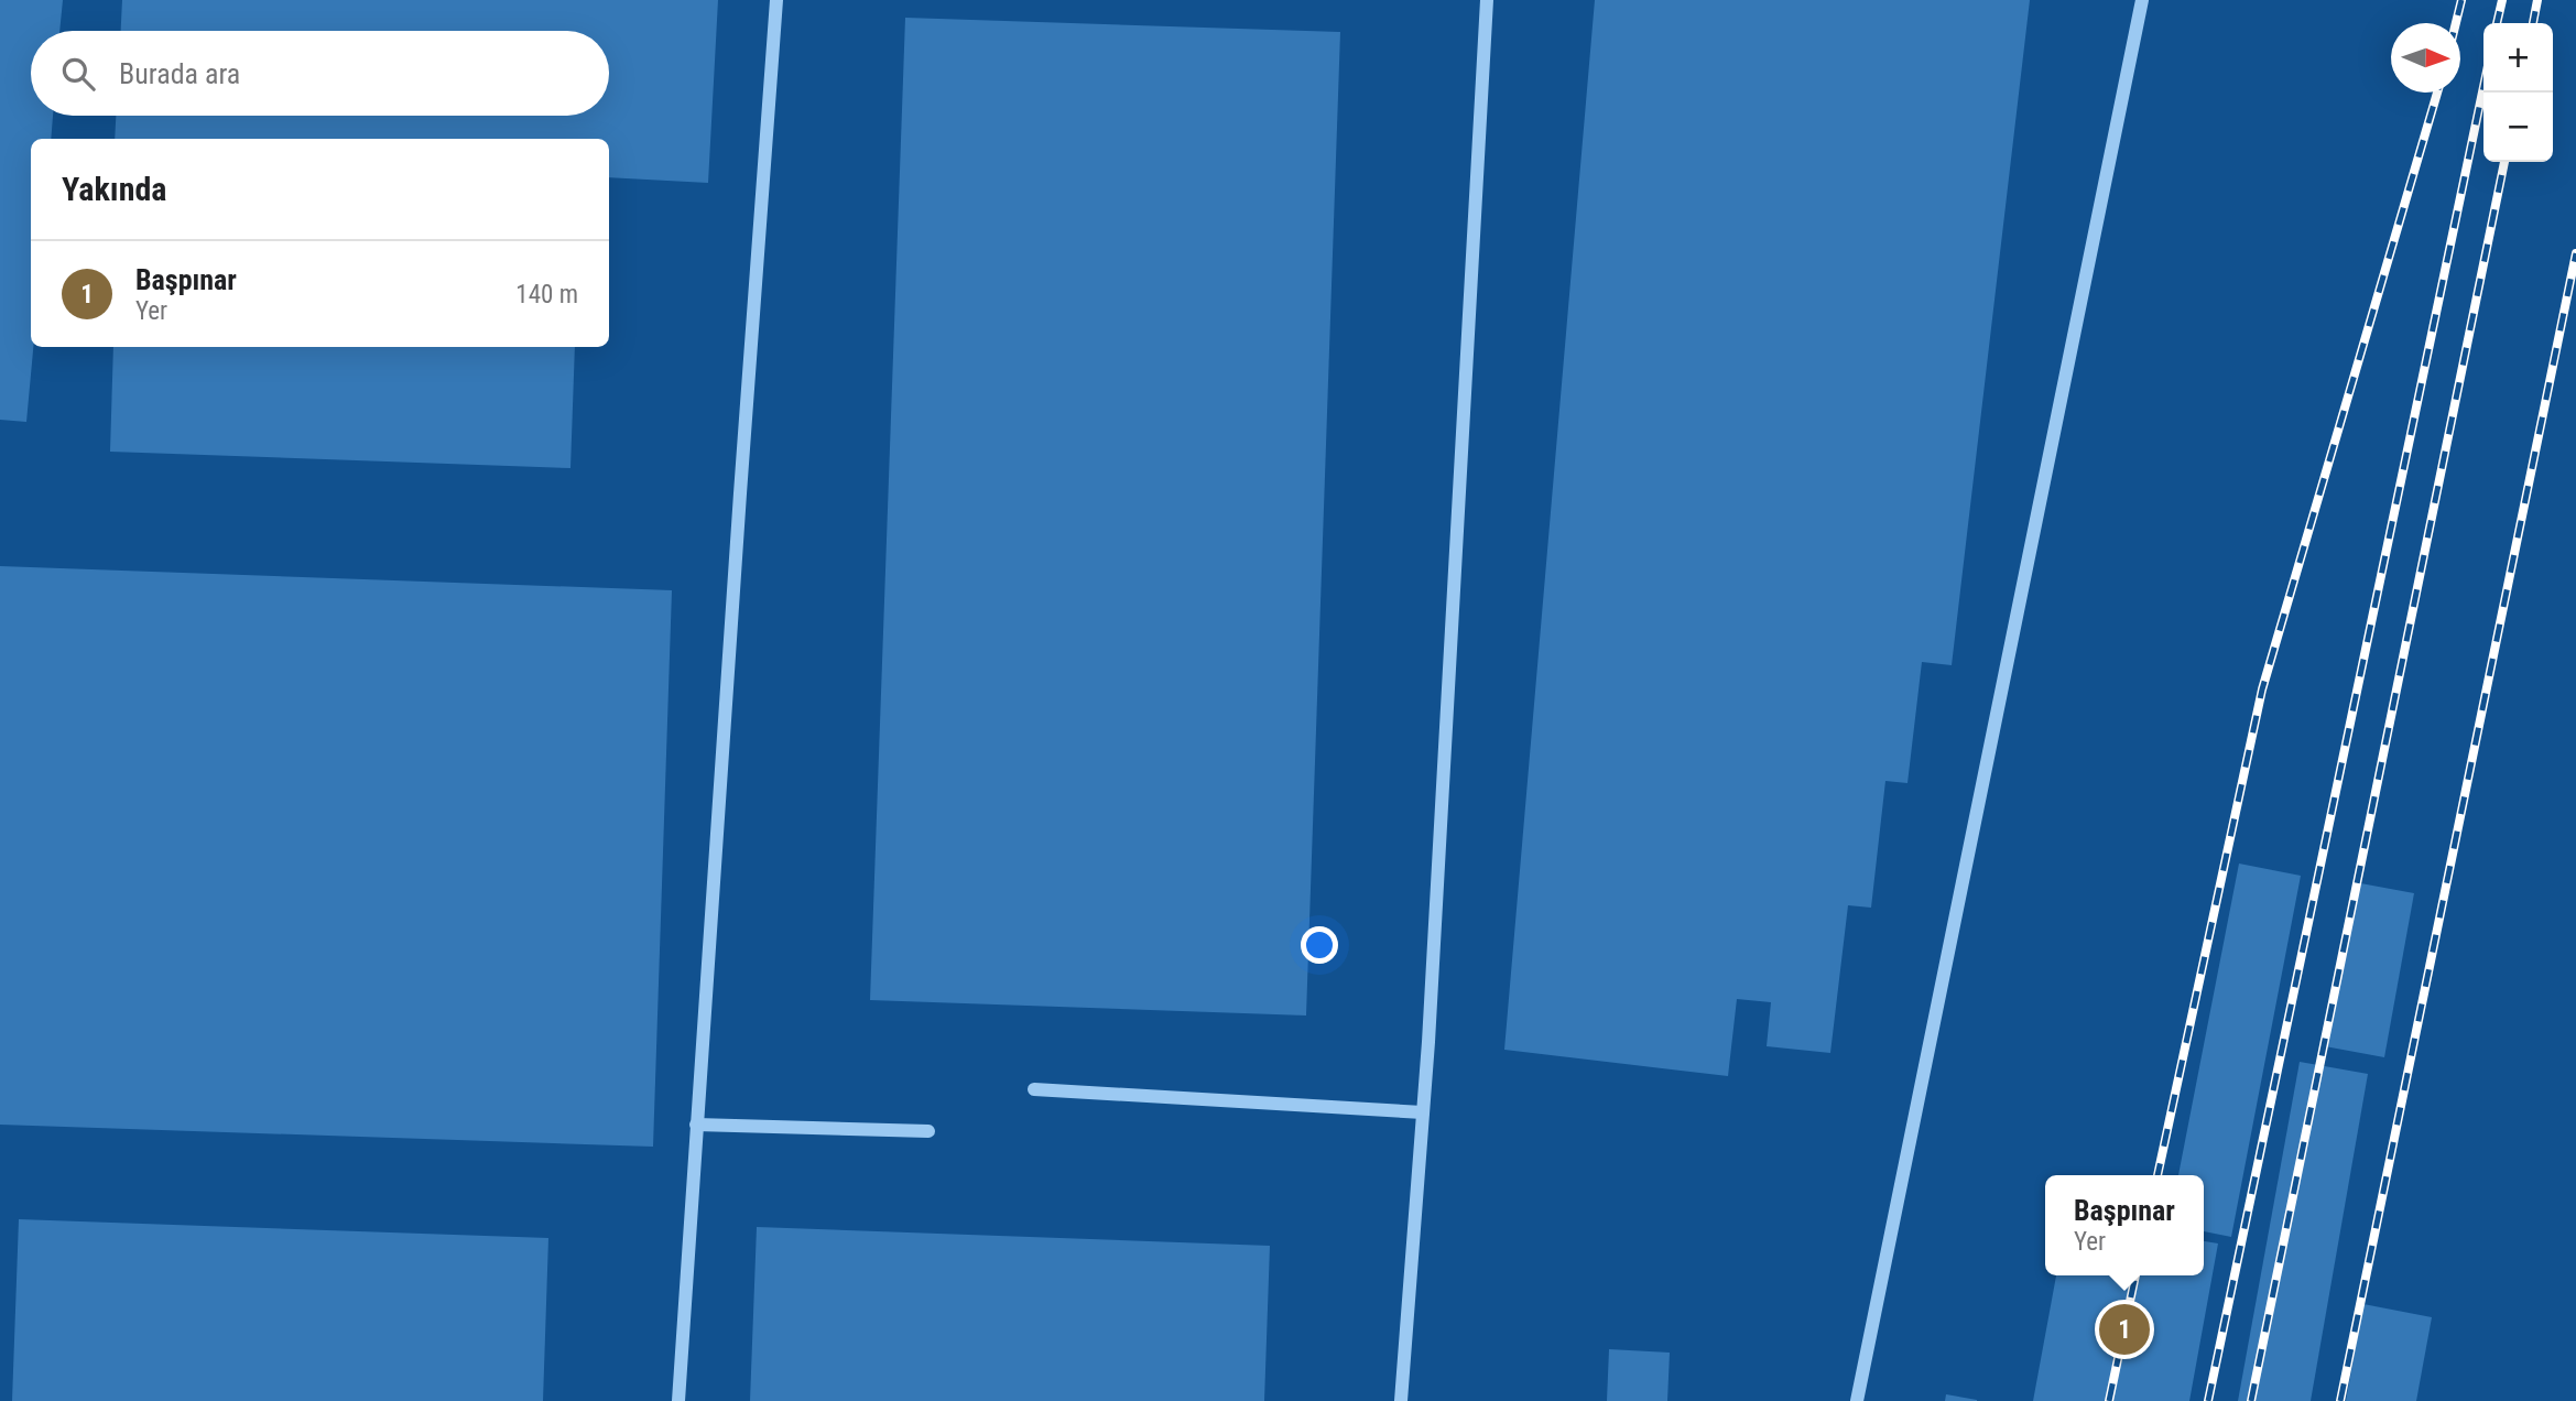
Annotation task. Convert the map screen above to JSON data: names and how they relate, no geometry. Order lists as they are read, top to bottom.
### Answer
{
  "north": "right",
  "page": {
    "map_buttons": ["+", "−"],
    "search": "Burada ara",
    "heading": "Yakında",
    "list": [
      {
        "mark": "1",
        "name": "Başpınar",
        "note": "Yer",
        "value": "140 m"
      }
    ],
    "popup": ["Başpınar", "Yer"],
    "pins": "1"
  }
}
